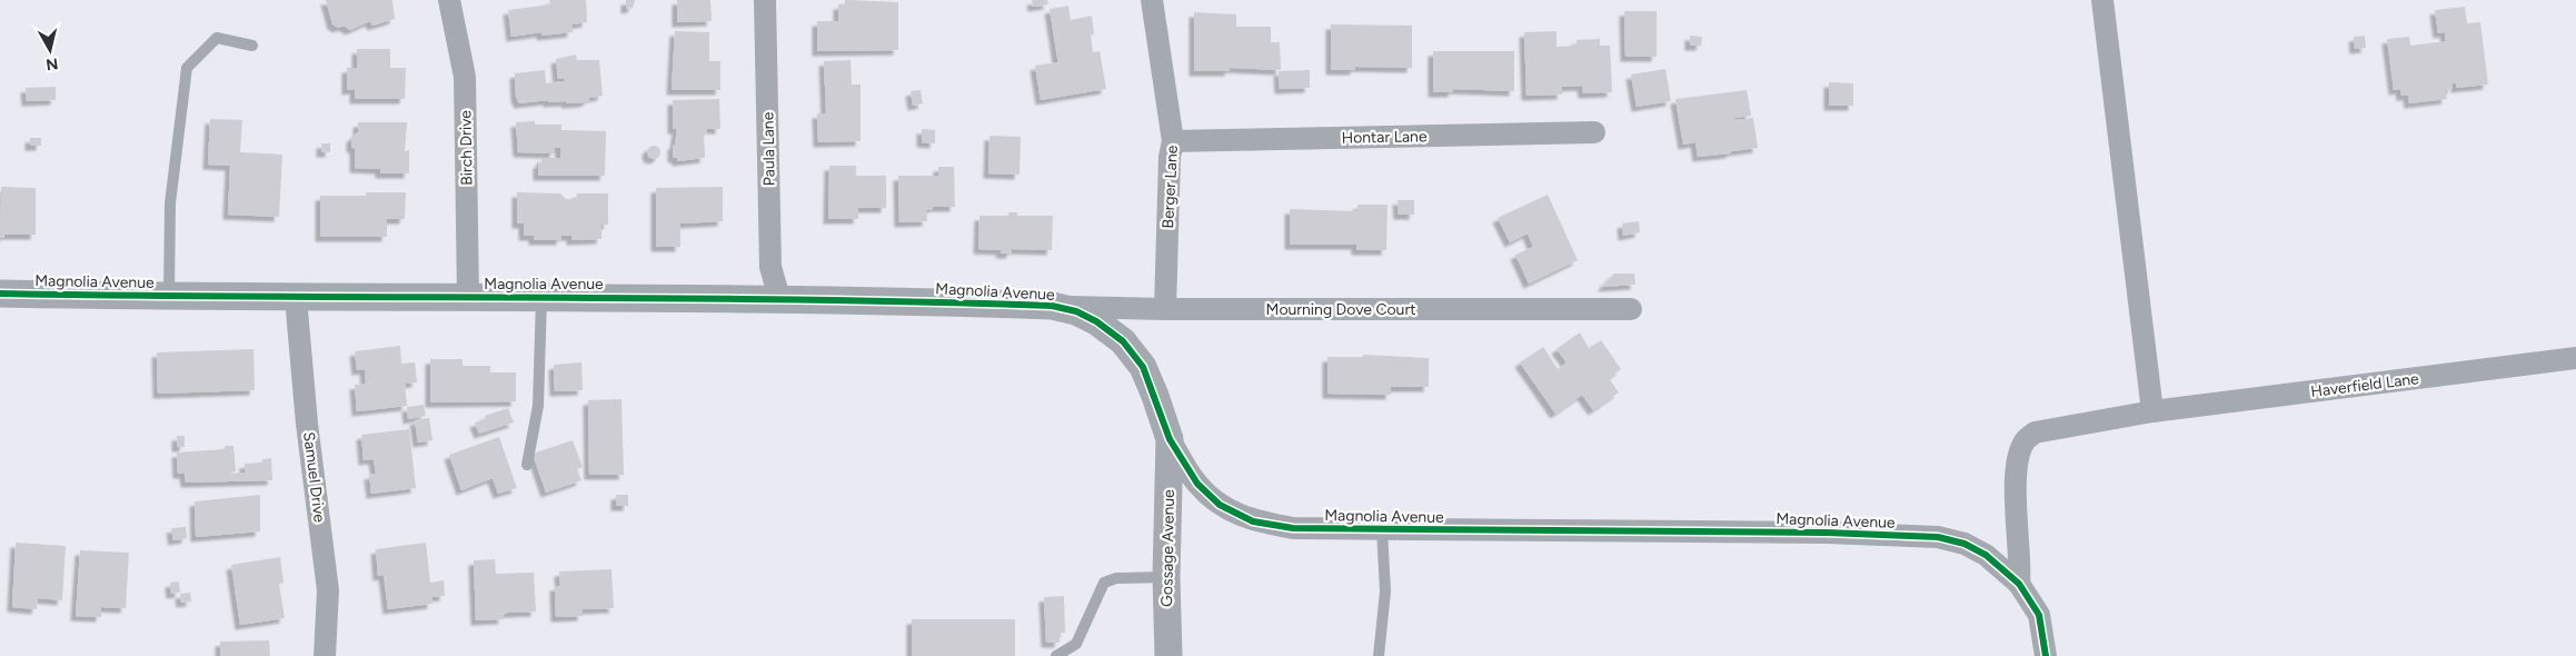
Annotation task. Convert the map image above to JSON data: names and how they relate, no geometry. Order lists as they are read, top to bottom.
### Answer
{
  "streets": {
    "street": [
      "Hontar Lane",
      "Birch Drive",
      "Paula Lane",
      "Berger Lane",
      "Magnolia Avenue",
      "Mourning Dove Court",
      "Haverfield Lane",
      "Samuel Drive",
      "Gossage Avenue"
    ]
  },
  "crossings": [
    ["Hontar Lane", "Berger Lane"],
    ["Birch Drive", "Magnolia Avenue"],
    ["Paula Lane", "Magnolia Avenue"],
    ["Berger Lane", "Mourning Dove Court"],
    ["Magnolia Avenue", "Mourning Dove Court"],
    ["Magnolia Avenue", "Haverfield Lane"],
    ["Magnolia Avenue", "Samuel Drive"],
    ["Magnolia Avenue", "Gossage Avenue"]
  ],
  "north": "bottom"
}
